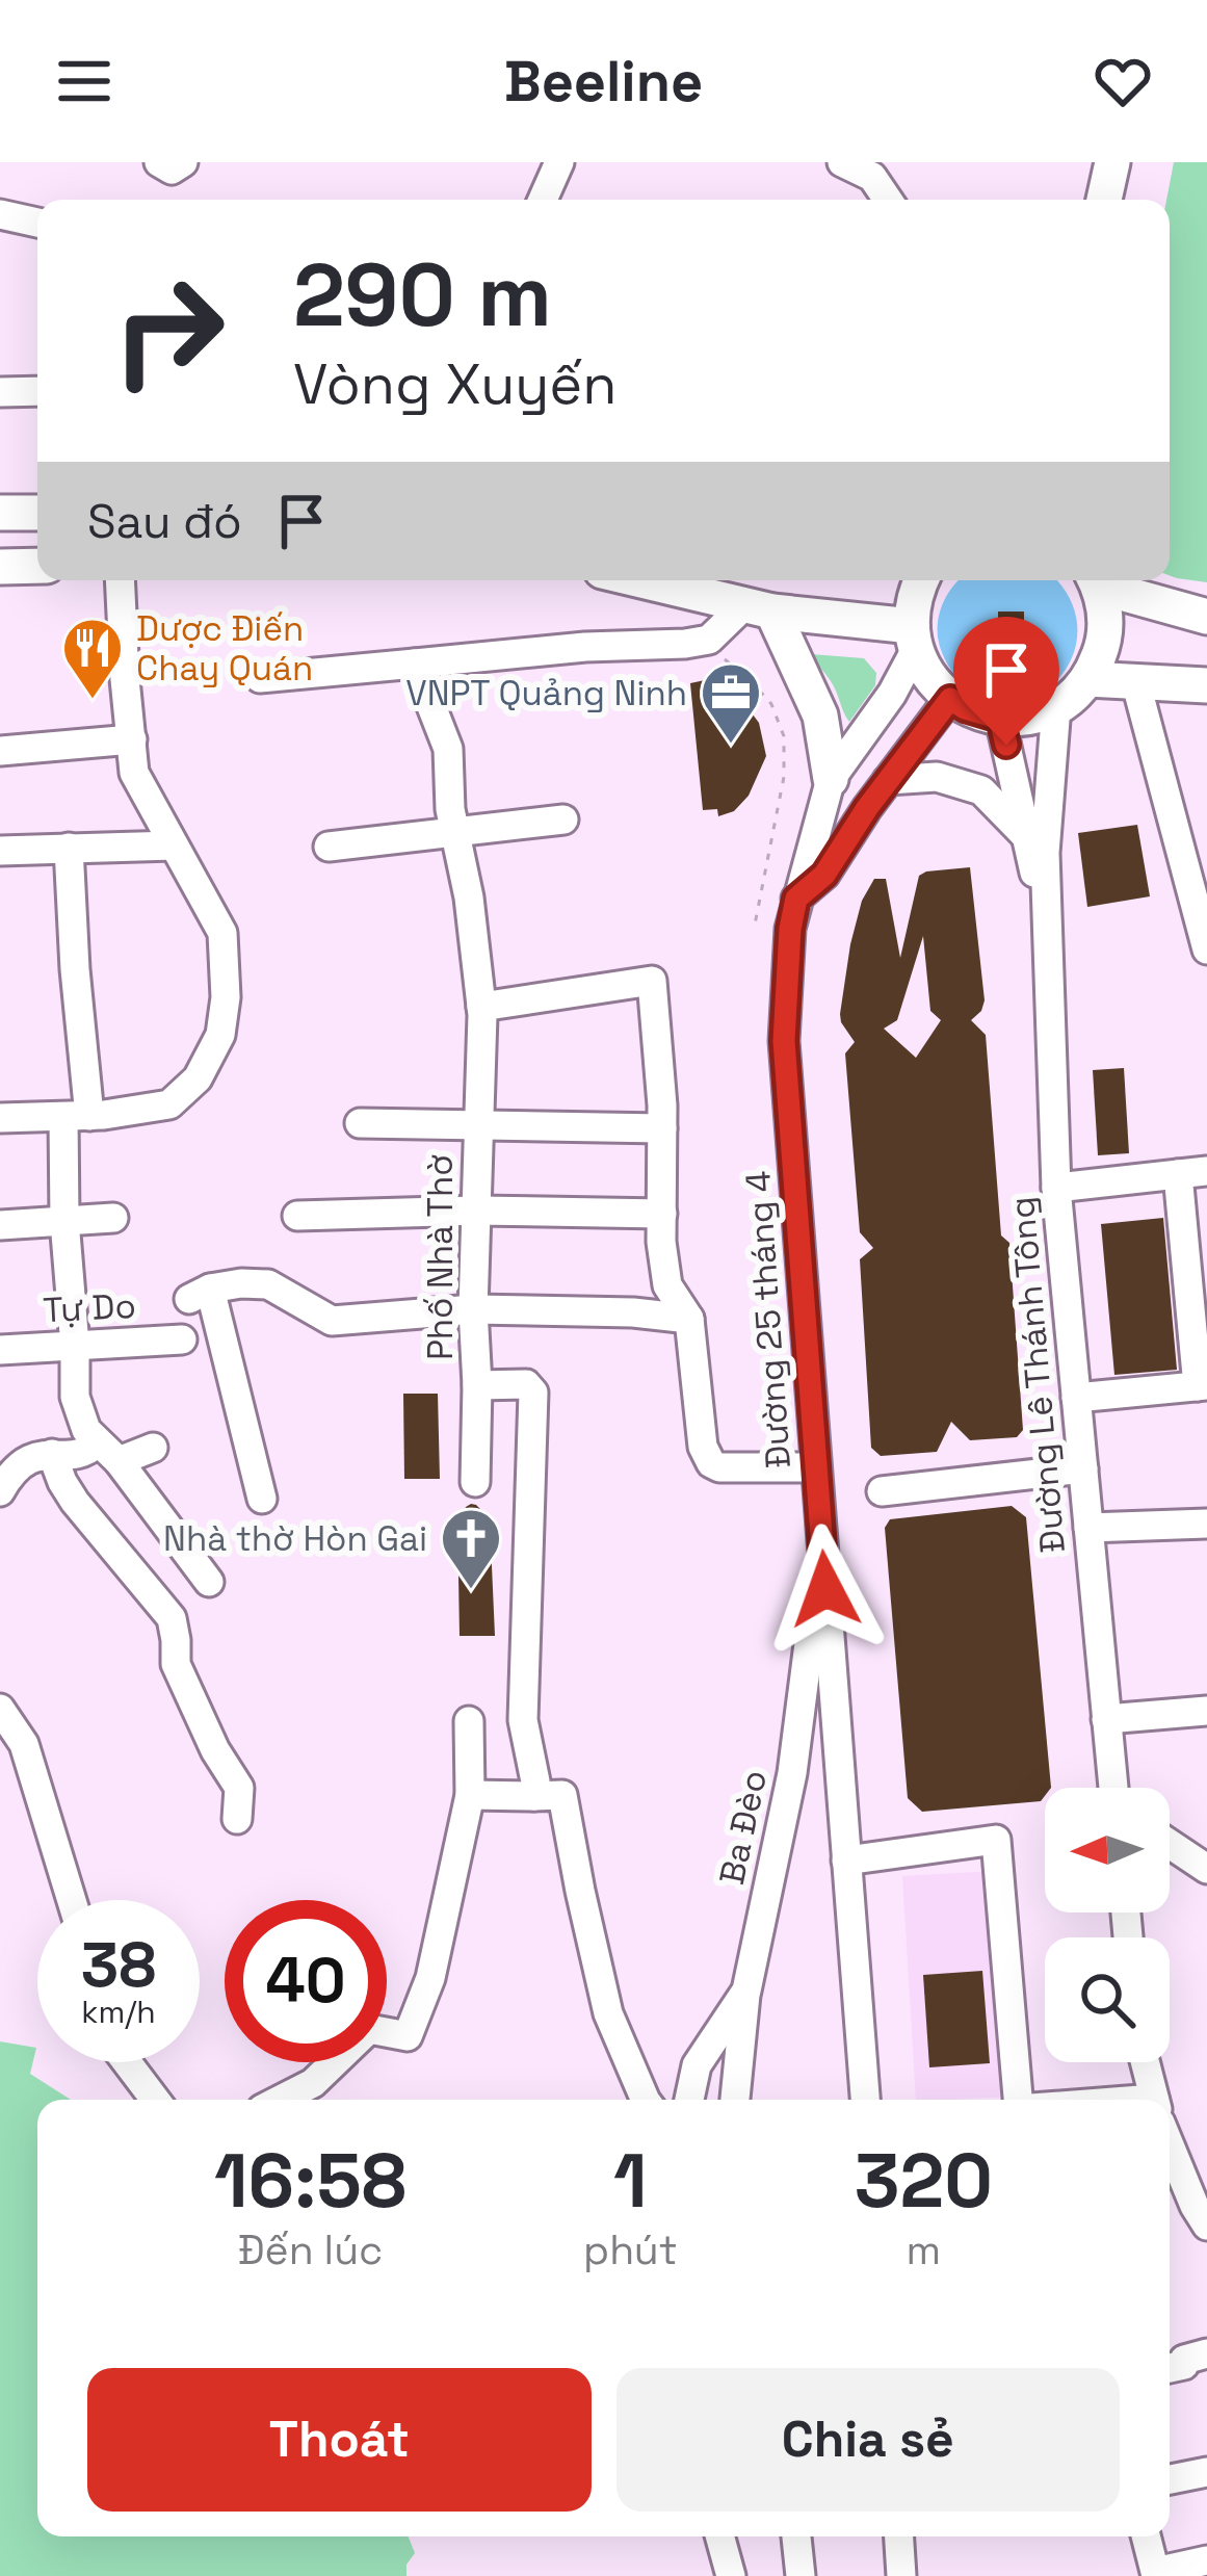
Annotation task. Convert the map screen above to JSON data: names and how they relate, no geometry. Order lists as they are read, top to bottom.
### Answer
{
  "streets": {
    "street": [
      "Phố Nhà Thờ",
      "Tự Do",
      "Đường 25 tháng 4",
      "Đường Lê Thánh Tông",
      "Ba Đèo"
    ]
  },
  "crossings": [
    ["Đường 25 tháng 4", "Ba Đèo"]
  ],
  "places": {
    "restaurant": ["Dược Điến Chay Quán"],
    "office": ["VNPT Quảng Ninh"],
    "church": ["Nhà thờ Hòn Gai"]
  },
  "north": "left",
  "page": {
    "header": "Beeline",
    "turn": ["290 m", "Vòng Xuyến"],
    "then": "Sau đó",
    "speed": "38 km/h",
    "limit": "40",
    "eta": [
      "16:58",
      "Đến lúc",
      "1",
      "phút",
      "320",
      "m"
    ],
    "buttons": ["Thoát", "Chia sẻ"]
  }
}
